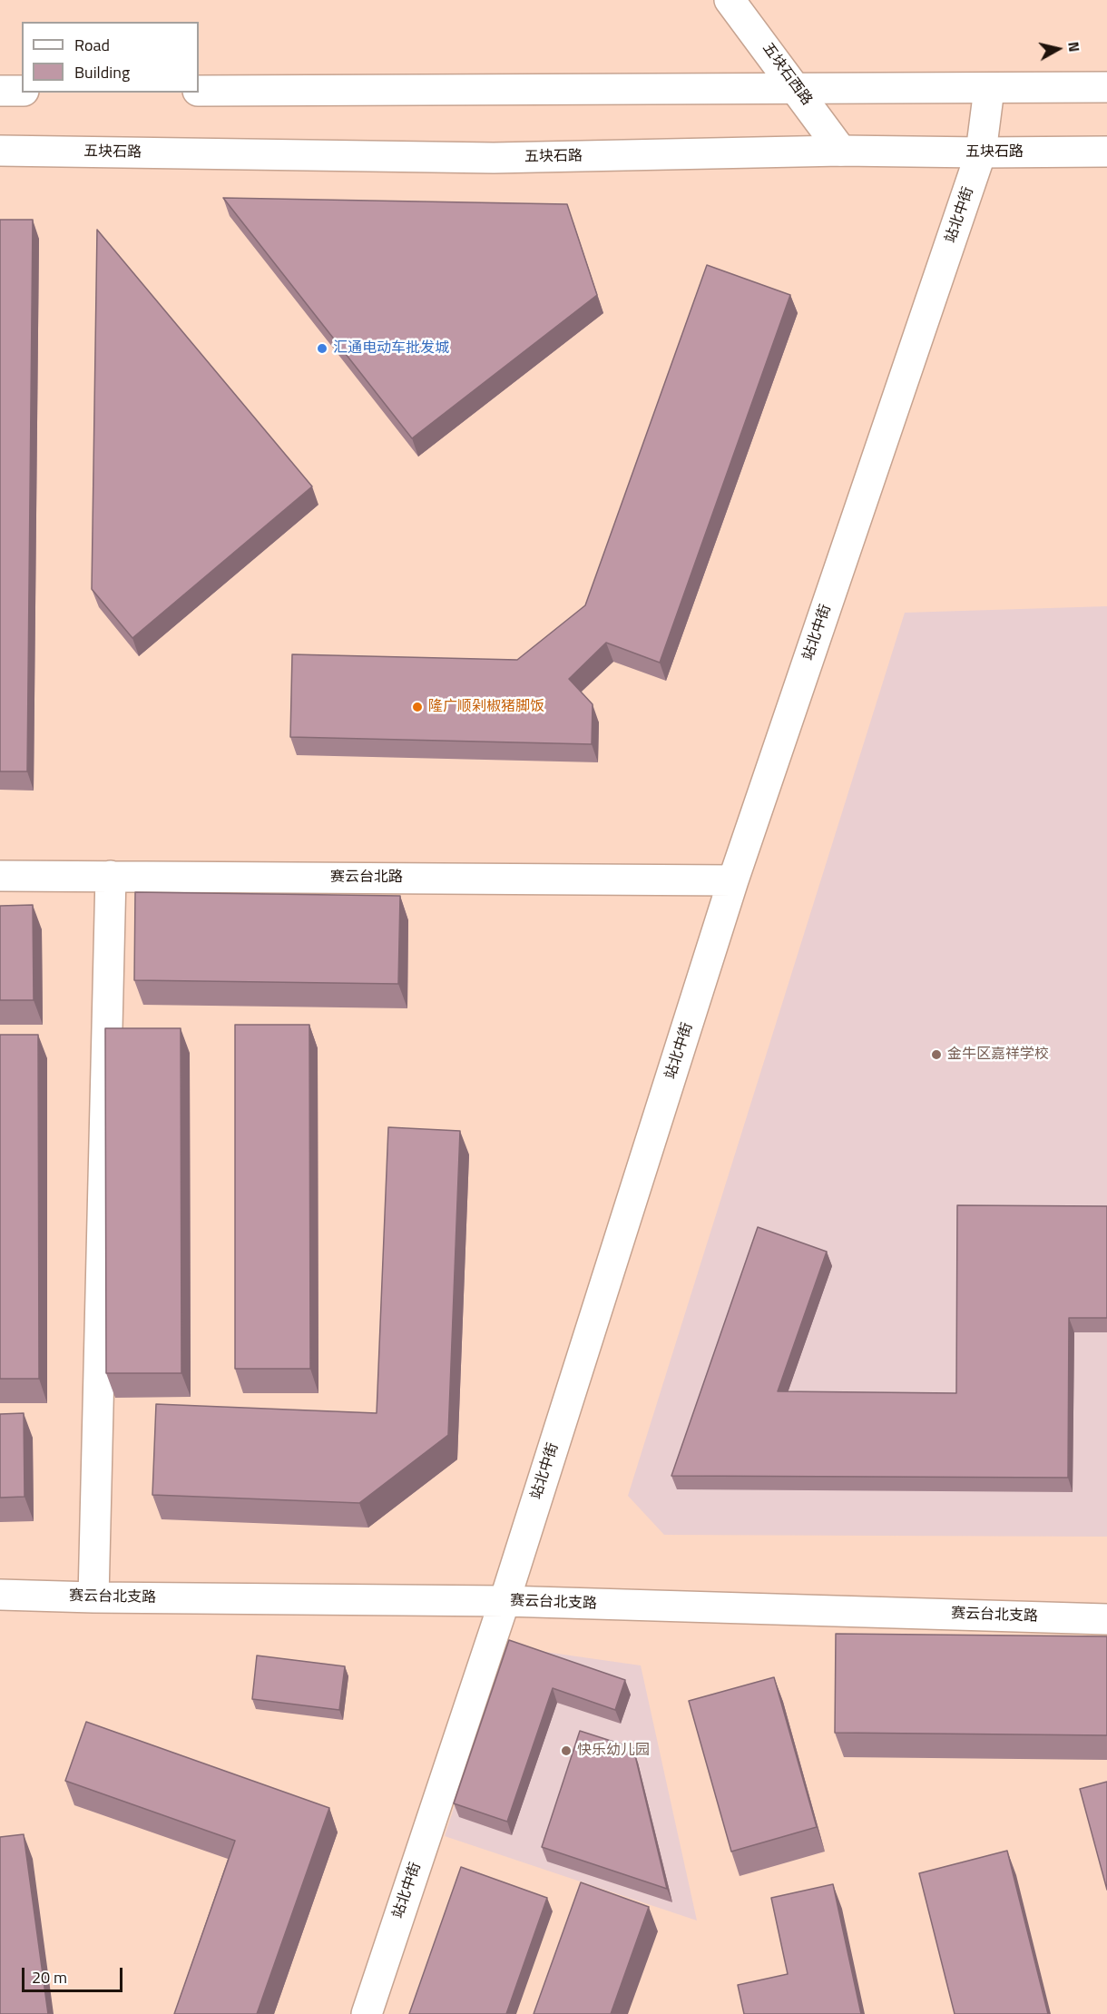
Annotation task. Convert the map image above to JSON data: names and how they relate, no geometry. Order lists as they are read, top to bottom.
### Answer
{
  "streets": {
    "street": [
      "五块石西路",
      "五块石路",
      "站北中街",
      "赛云台北路",
      "赛云台北支路"
    ]
  },
  "crossings": [
    ["五块石西路", "五块石路"],
    ["五块石路", "站北中街"],
    ["站北中街", "赛云台北路"],
    ["站北中街", "赛云台北支路"]
  ],
  "places": [
    "汇通电动车批发城",
    "隆广顺剁椒猪脚饭",
    "金牛区嘉祥学校",
    "快乐幼儿园"
  ],
  "legend": ["Road", "Building"],
  "scale_bar": "20 m",
  "north": "right"
}
